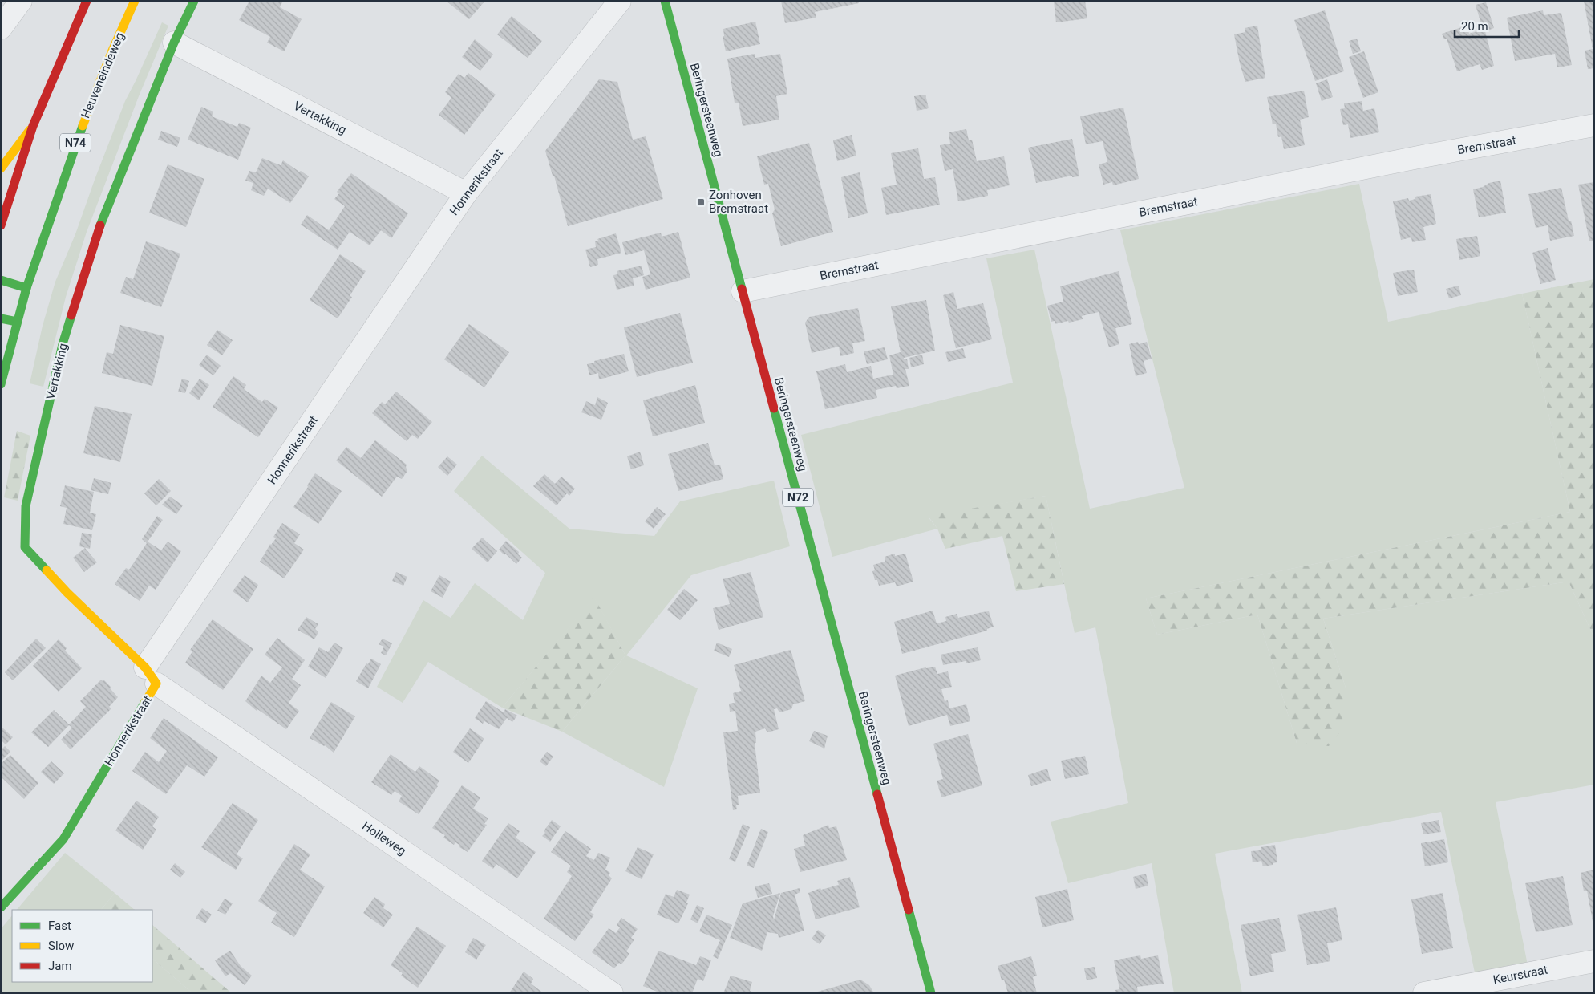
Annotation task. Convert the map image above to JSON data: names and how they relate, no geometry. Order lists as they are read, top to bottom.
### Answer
{
  "streets": {
    "main road": [
      "Heuveneindeweg",
      "Beringersteenweg",
      "Vertakking",
      "N74",
      "Honnerikstraat",
      "N72"
    ],
    "street": ["Bremstraat", "Holleweg", "Keurstraat"]
  },
  "crossings": [
    ["Heuveneindeweg", "N74"],
    ["Beringersteenweg", "Bremstraat"],
    ["Vertakking", "Honnerikstraat"],
    ["Vertakking", "Holleweg"],
    ["Honnerikstraat", "Holleweg"]
  ],
  "places": {
    "transit": ["Zonhoven Bremstraat"]
  },
  "legend": ["Fast", "Slow", "Jam"],
  "scale_bar": "20 m"
}
